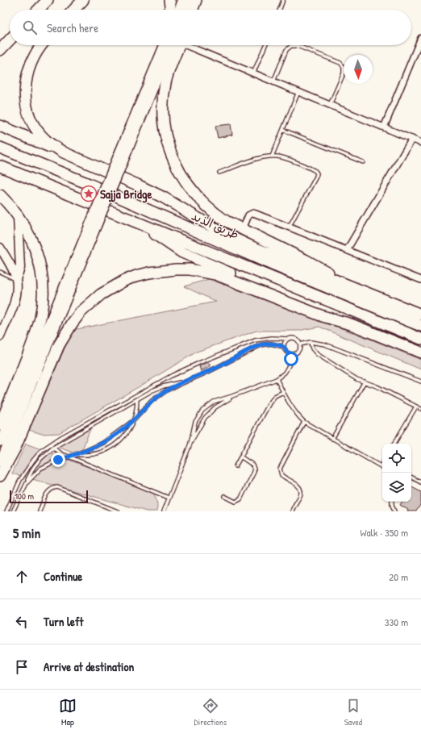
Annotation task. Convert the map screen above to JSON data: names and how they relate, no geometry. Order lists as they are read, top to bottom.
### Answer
{
  "streets": {
    "highway": ["طريق الذيد"]
  },
  "places": {
    "place": ["Sajja Bridge"]
  },
  "scale_bar": "100 m",
  "north": "bottom",
  "page": {
    "search": "Search here",
    "scale": "100 m",
    "heading": ["5 min", "Walk · 350 m"],
    "list": [
      ["Continue", "20 m"],
      ["Turn left", "330 m"],
      "Arrive at destination"
    ],
    "nav": ["Map", "Directions", "Saved"]
  }
}
